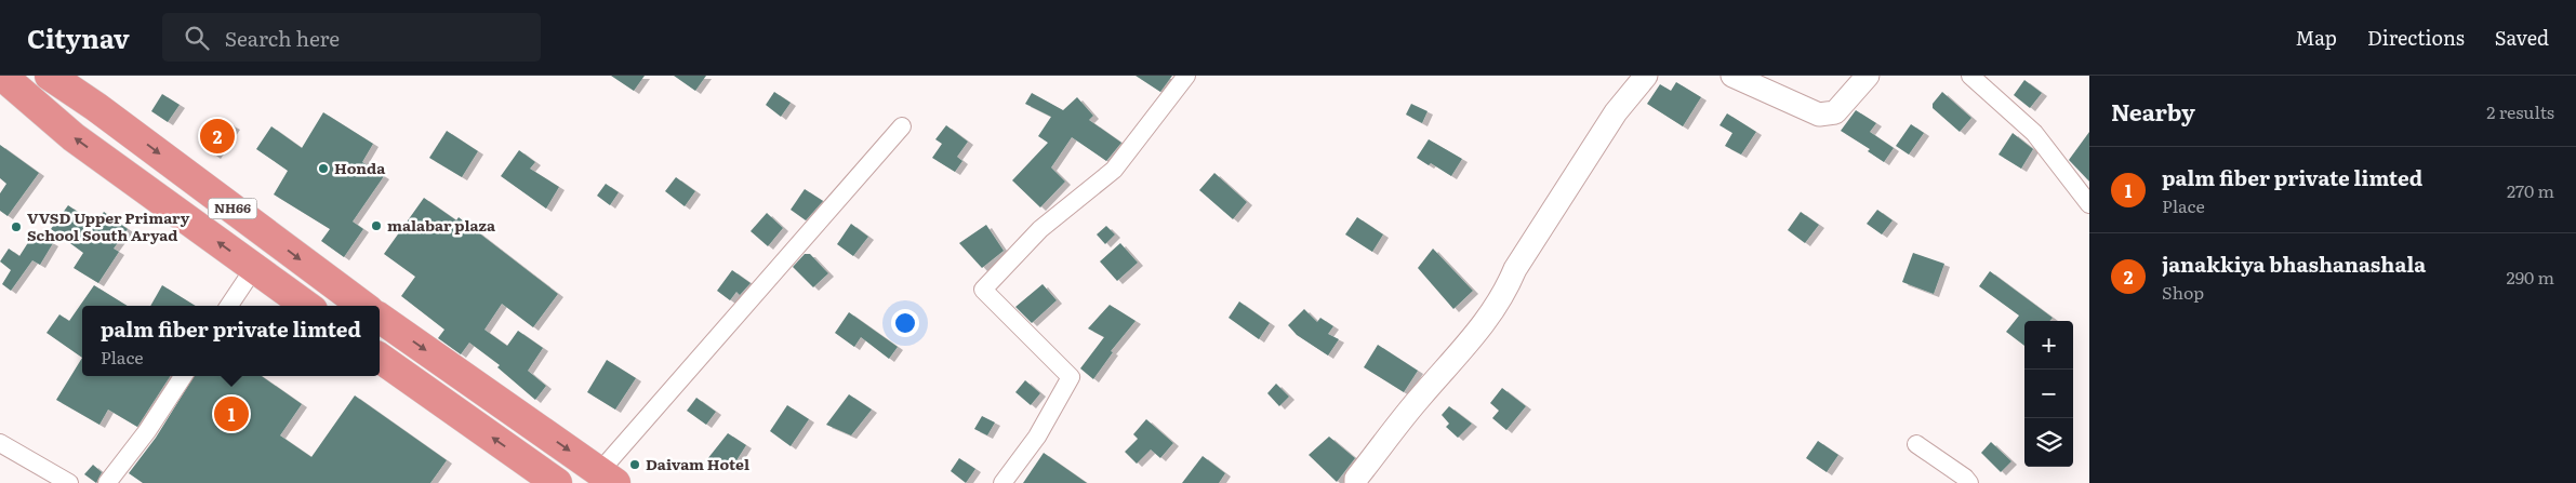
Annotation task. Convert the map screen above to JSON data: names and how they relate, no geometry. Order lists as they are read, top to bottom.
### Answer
{
  "streets": {
    "highway": ["NH66"]
  },
  "places": [
    "Honda",
    "malabar plaza",
    "VVSD Upper Primary School South Aryad",
    "Daivam Hotel"
  ],
  "page": {
    "header": "Citynav",
    "search": "Search here",
    "nav": ["Map", "Directions", "Saved"],
    "heading": ["Nearby", "2 results"],
    "pins": ["2", "1"],
    "list": [
      {
        "mark": "1",
        "name": "palm fiber private limted",
        "note": "Place",
        "value": "270 m"
      },
      {
        "mark": "2",
        "name": "janakkiya bhashanashala",
        "note": "Shop",
        "value": "290 m"
      }
    ],
    "popup": ["palm fiber private limted", "Place"],
    "map_buttons": ["+", "−"]
  }
}
